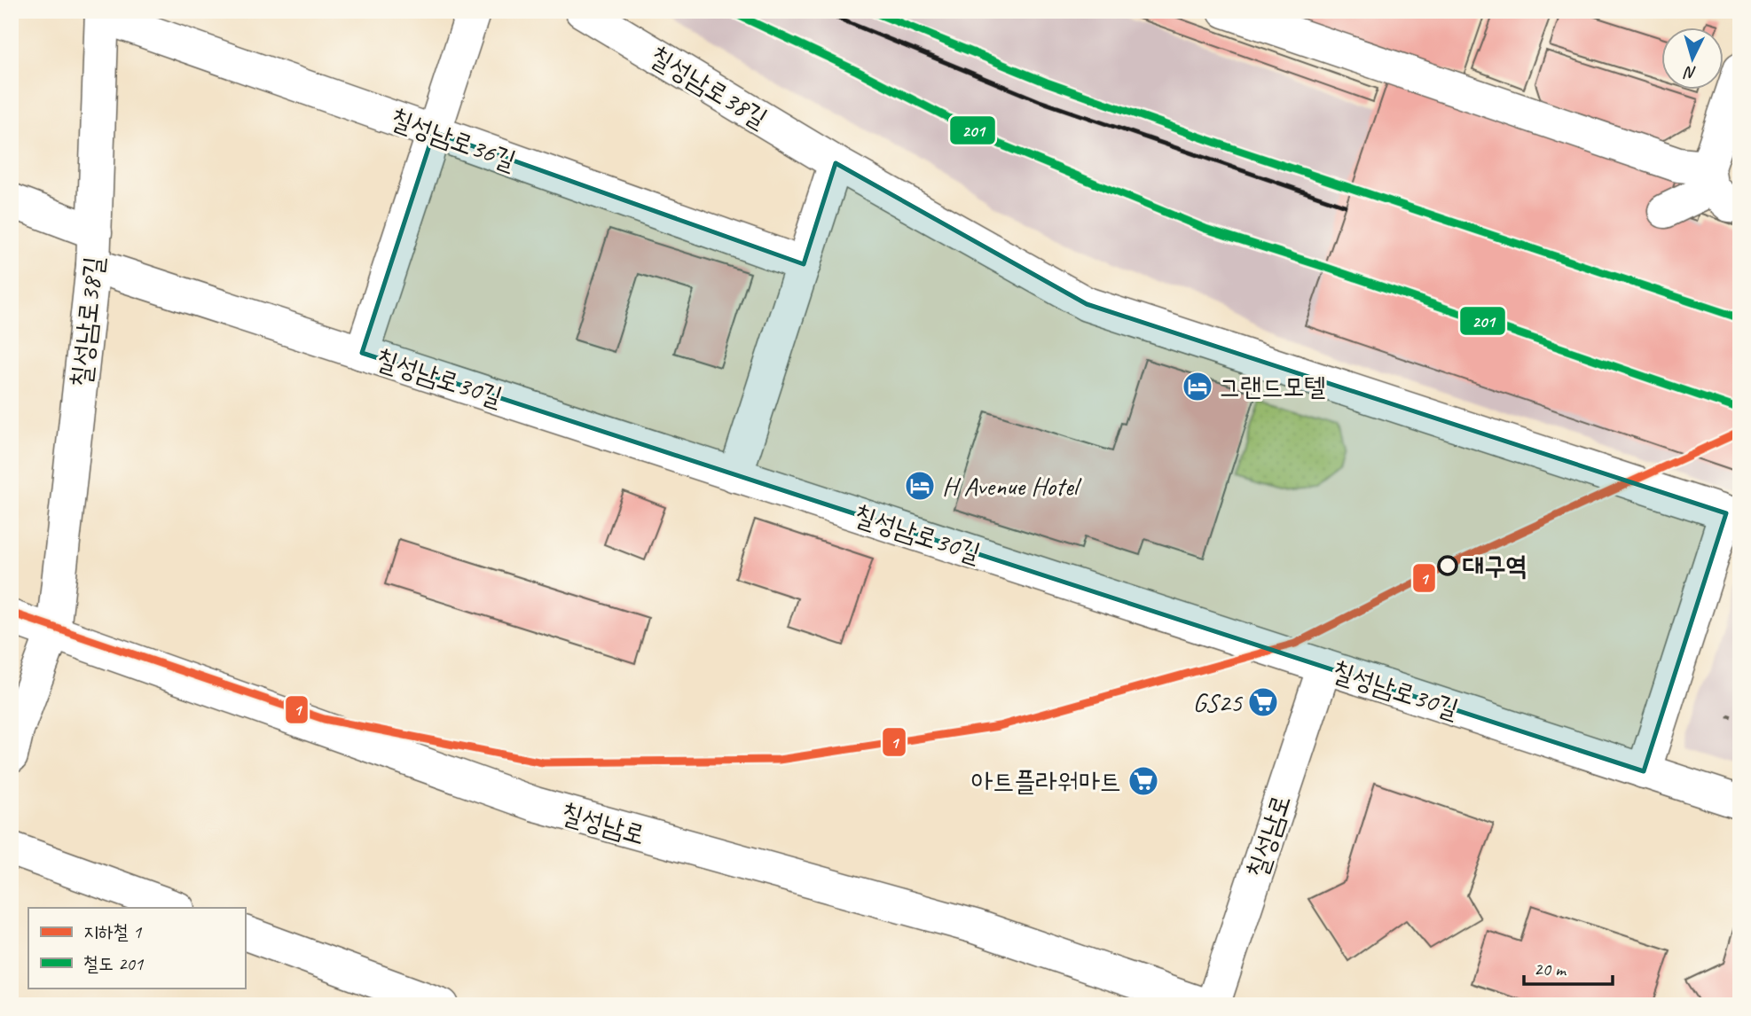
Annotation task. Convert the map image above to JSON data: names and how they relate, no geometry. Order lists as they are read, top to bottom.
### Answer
{
  "streets": {
    "street": [
      "칠성남로38길",
      "칠성남로36길",
      "칠성남로30길",
      "칠성남로"
    ]
  },
  "crossings": [
    ["칠성남로38길", "칠성남로36길"],
    ["칠성남로38길", "칠성남로30길"],
    ["칠성남로38길", "칠성남로"],
    ["칠성남로30길", "칠성남로"]
  ],
  "places": {
    "hotel": ["그랜드모텔", "H Avenue Hotel"],
    "other": ["대구역"],
    "supermarket": ["GS25", "아트플라워마트"]
  },
  "lines": ["rail line 201", "metro line 1"],
  "legend": ["지하철 1", "철도 201"],
  "scale_bar": "20 m",
  "north": "bottom"
}
